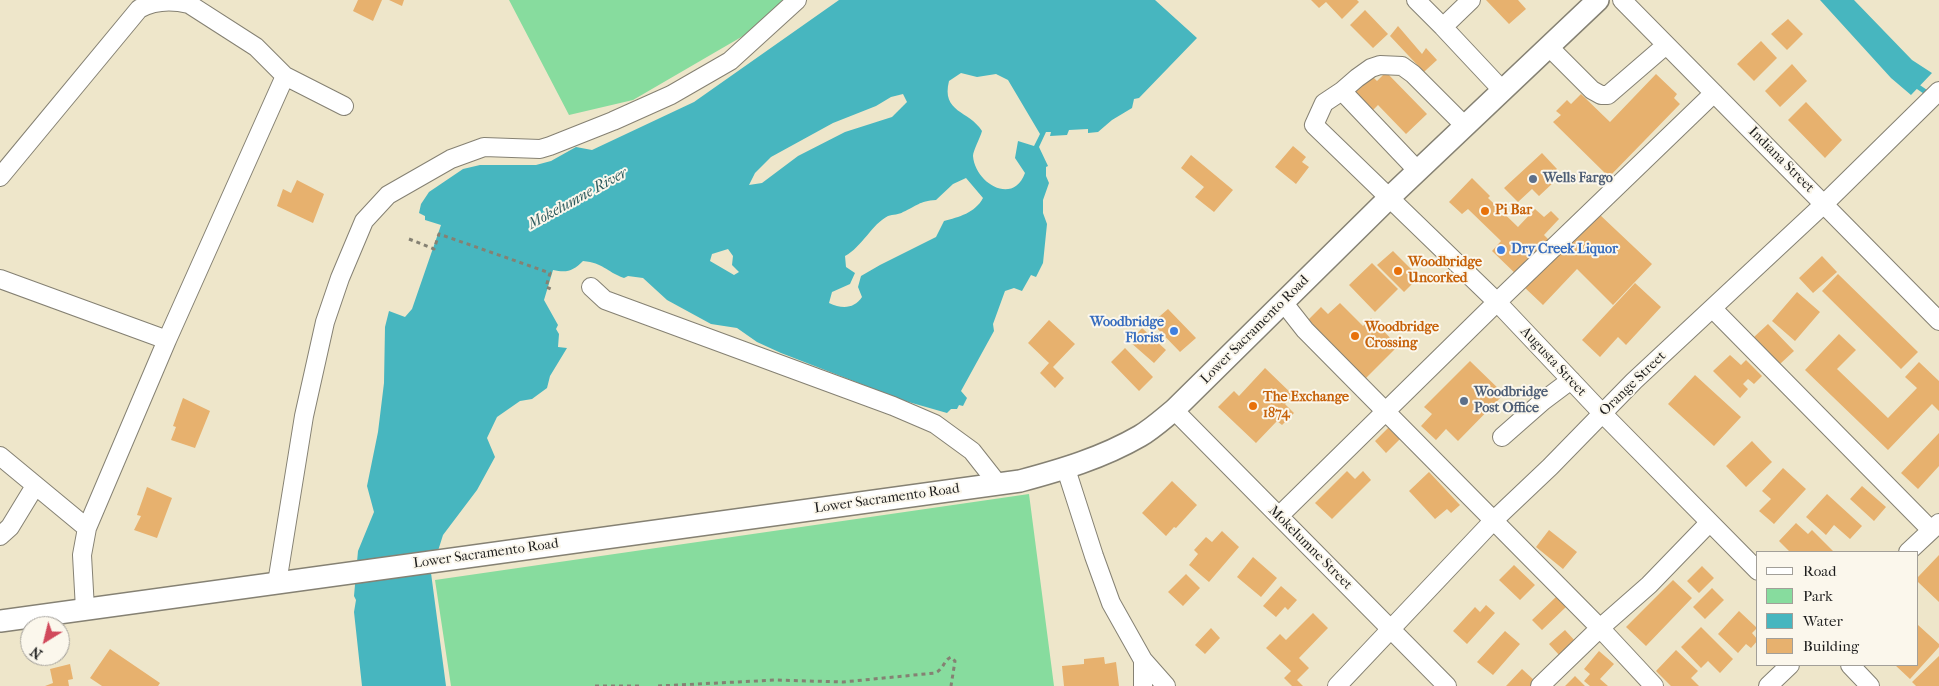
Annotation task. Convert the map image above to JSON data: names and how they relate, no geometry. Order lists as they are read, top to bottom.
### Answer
{
  "streets": {
    "main road": ["Lower Sacramento Road"],
    "street": [
      "Indiana Street",
      "Augusta Street",
      "Orange Street",
      "Mokelumne Street"
    ]
  },
  "crossings": [
    ["Indiana Street", "Orange Street"],
    ["Lower Sacramento Road", "Augusta Street"],
    ["Lower Sacramento Road", "Mokelumne Street"],
    ["Augusta Street", "Orange Street"],
    ["Orange Street", "Mokelumne Street"]
  ],
  "water": ["Mokelumne River"],
  "places": [
    "Wells Fargo",
    "Pi Bar",
    "Dry Creek Liquor",
    "Woodbridge Uncorked",
    "Woodbridge Florist",
    "Woodbridge Crossing",
    "Woodbridge Post Office",
    "The Exchange 1874"
  ],
  "legend": [
    "Road",
    "Park",
    "Water",
    "Building"
  ],
  "north": "bottom left"
}
